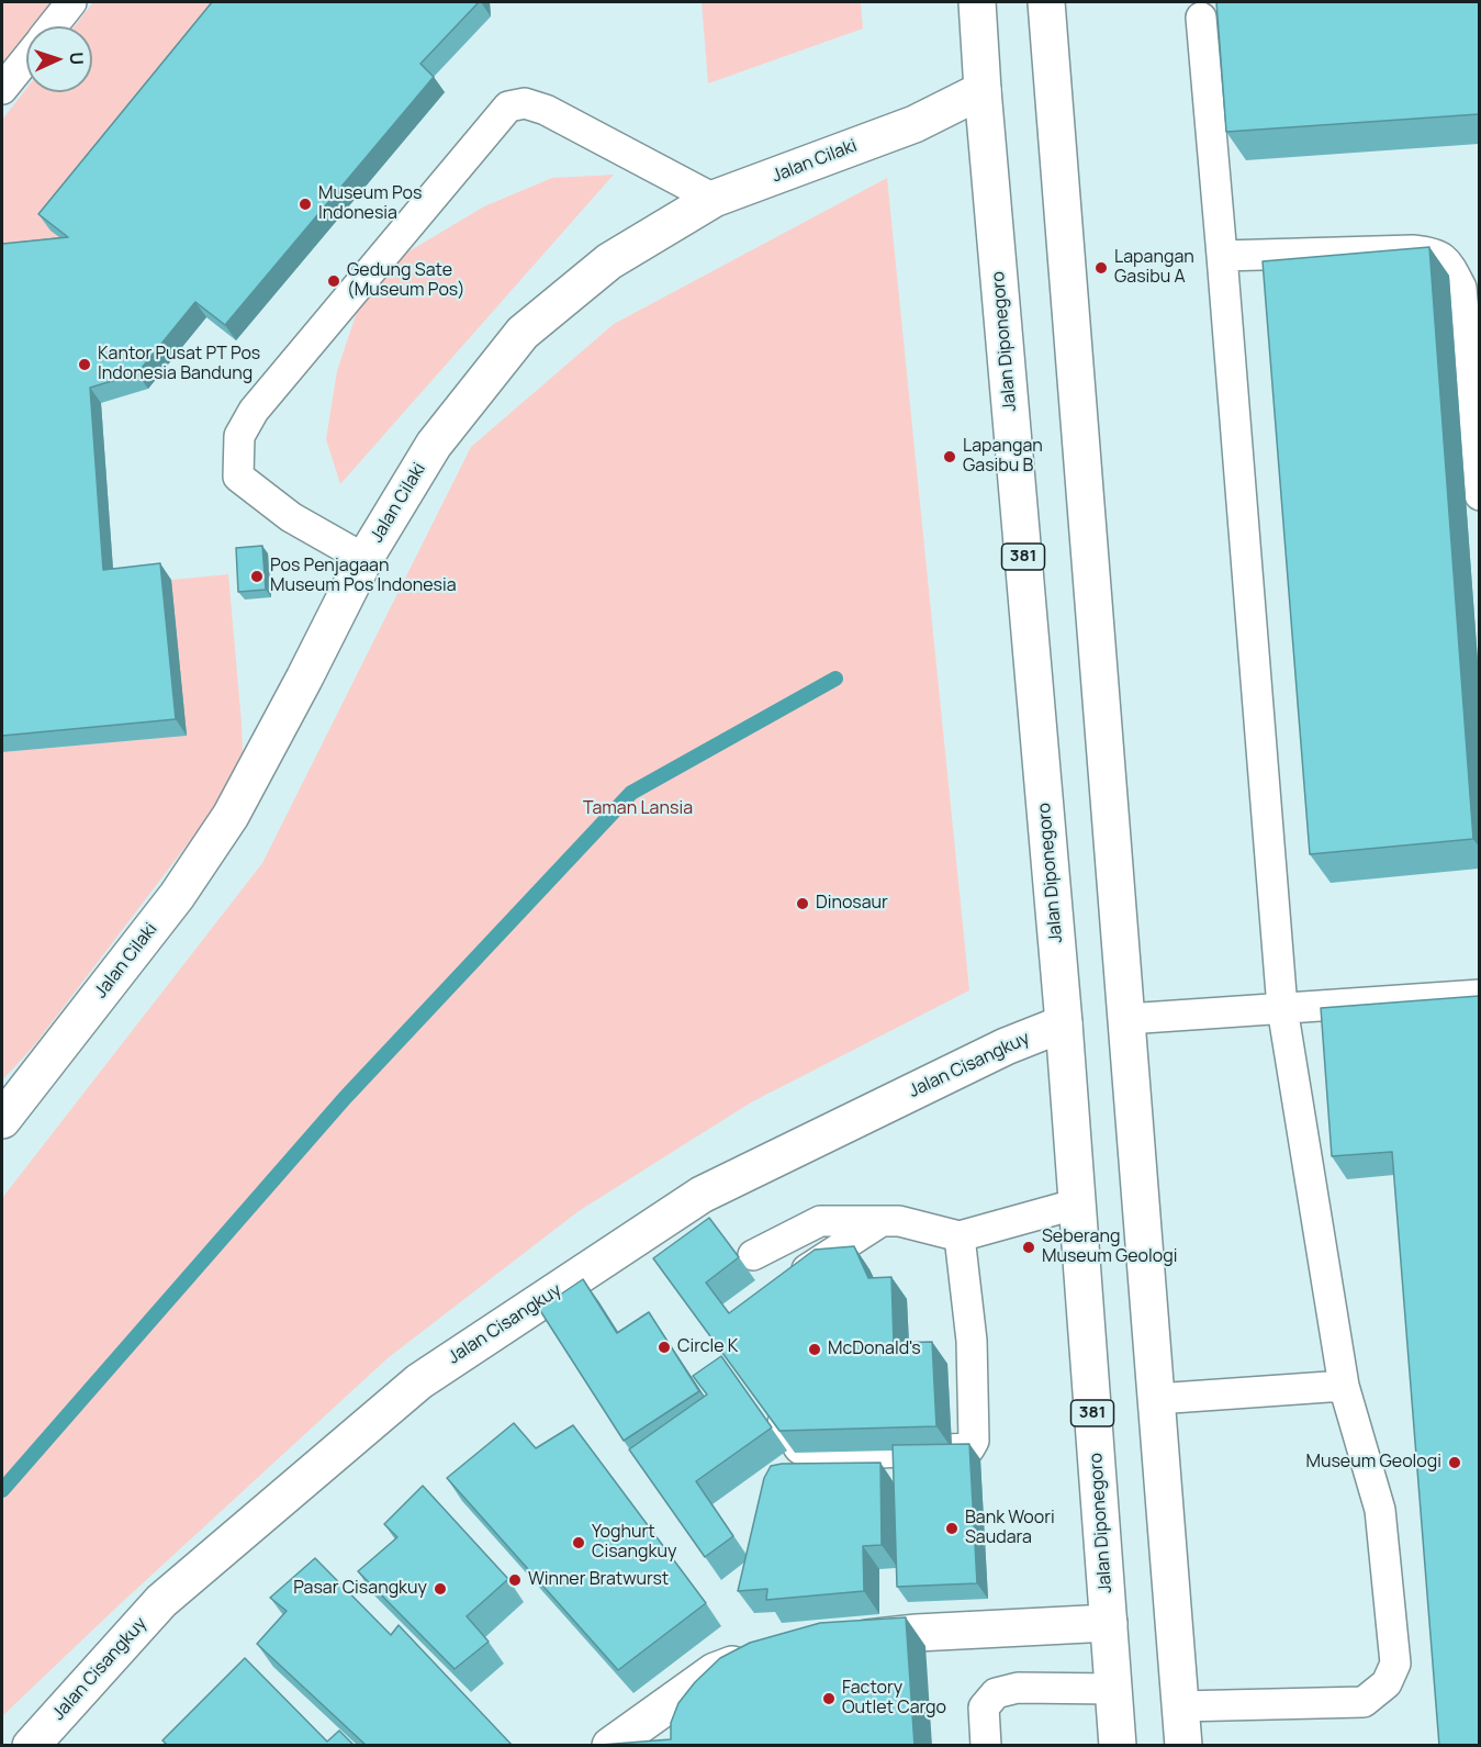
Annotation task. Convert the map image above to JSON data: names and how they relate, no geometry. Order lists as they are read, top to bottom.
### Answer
{
  "streets": {
    "main road": [
      "Jalan Cilaki",
      "Jalan Diponegoro",
      "381",
      "Jalan Cisangkuy"
    ]
  },
  "crossings": [
    ["Jalan Cilaki", "Jalan Diponegoro"],
    ["Jalan Diponegoro", "Jalan Cisangkuy"]
  ],
  "parks": ["Taman Lansia"],
  "places": [
    "Museum Pos Indonesia",
    "Lapangan Gasibu A",
    "Gedung Sate (Museum Pos)",
    "Kantor Pusat PT Pos Indonesia Bandung",
    "Lapangan Gasibu B",
    "Pos Penjagaan Museum Pos Indonesia",
    "Dinosaur",
    "Seberang Museum Geologi",
    "Circle K",
    "McDonald's",
    "Museum Geologi",
    "Bank Woori Saudara",
    "Yoghurt Cisangkuy",
    "Winner Bratwurst",
    "Pasar Cisangkuy",
    "Factory Outlet Cargo"
  ],
  "north": "right"
}
